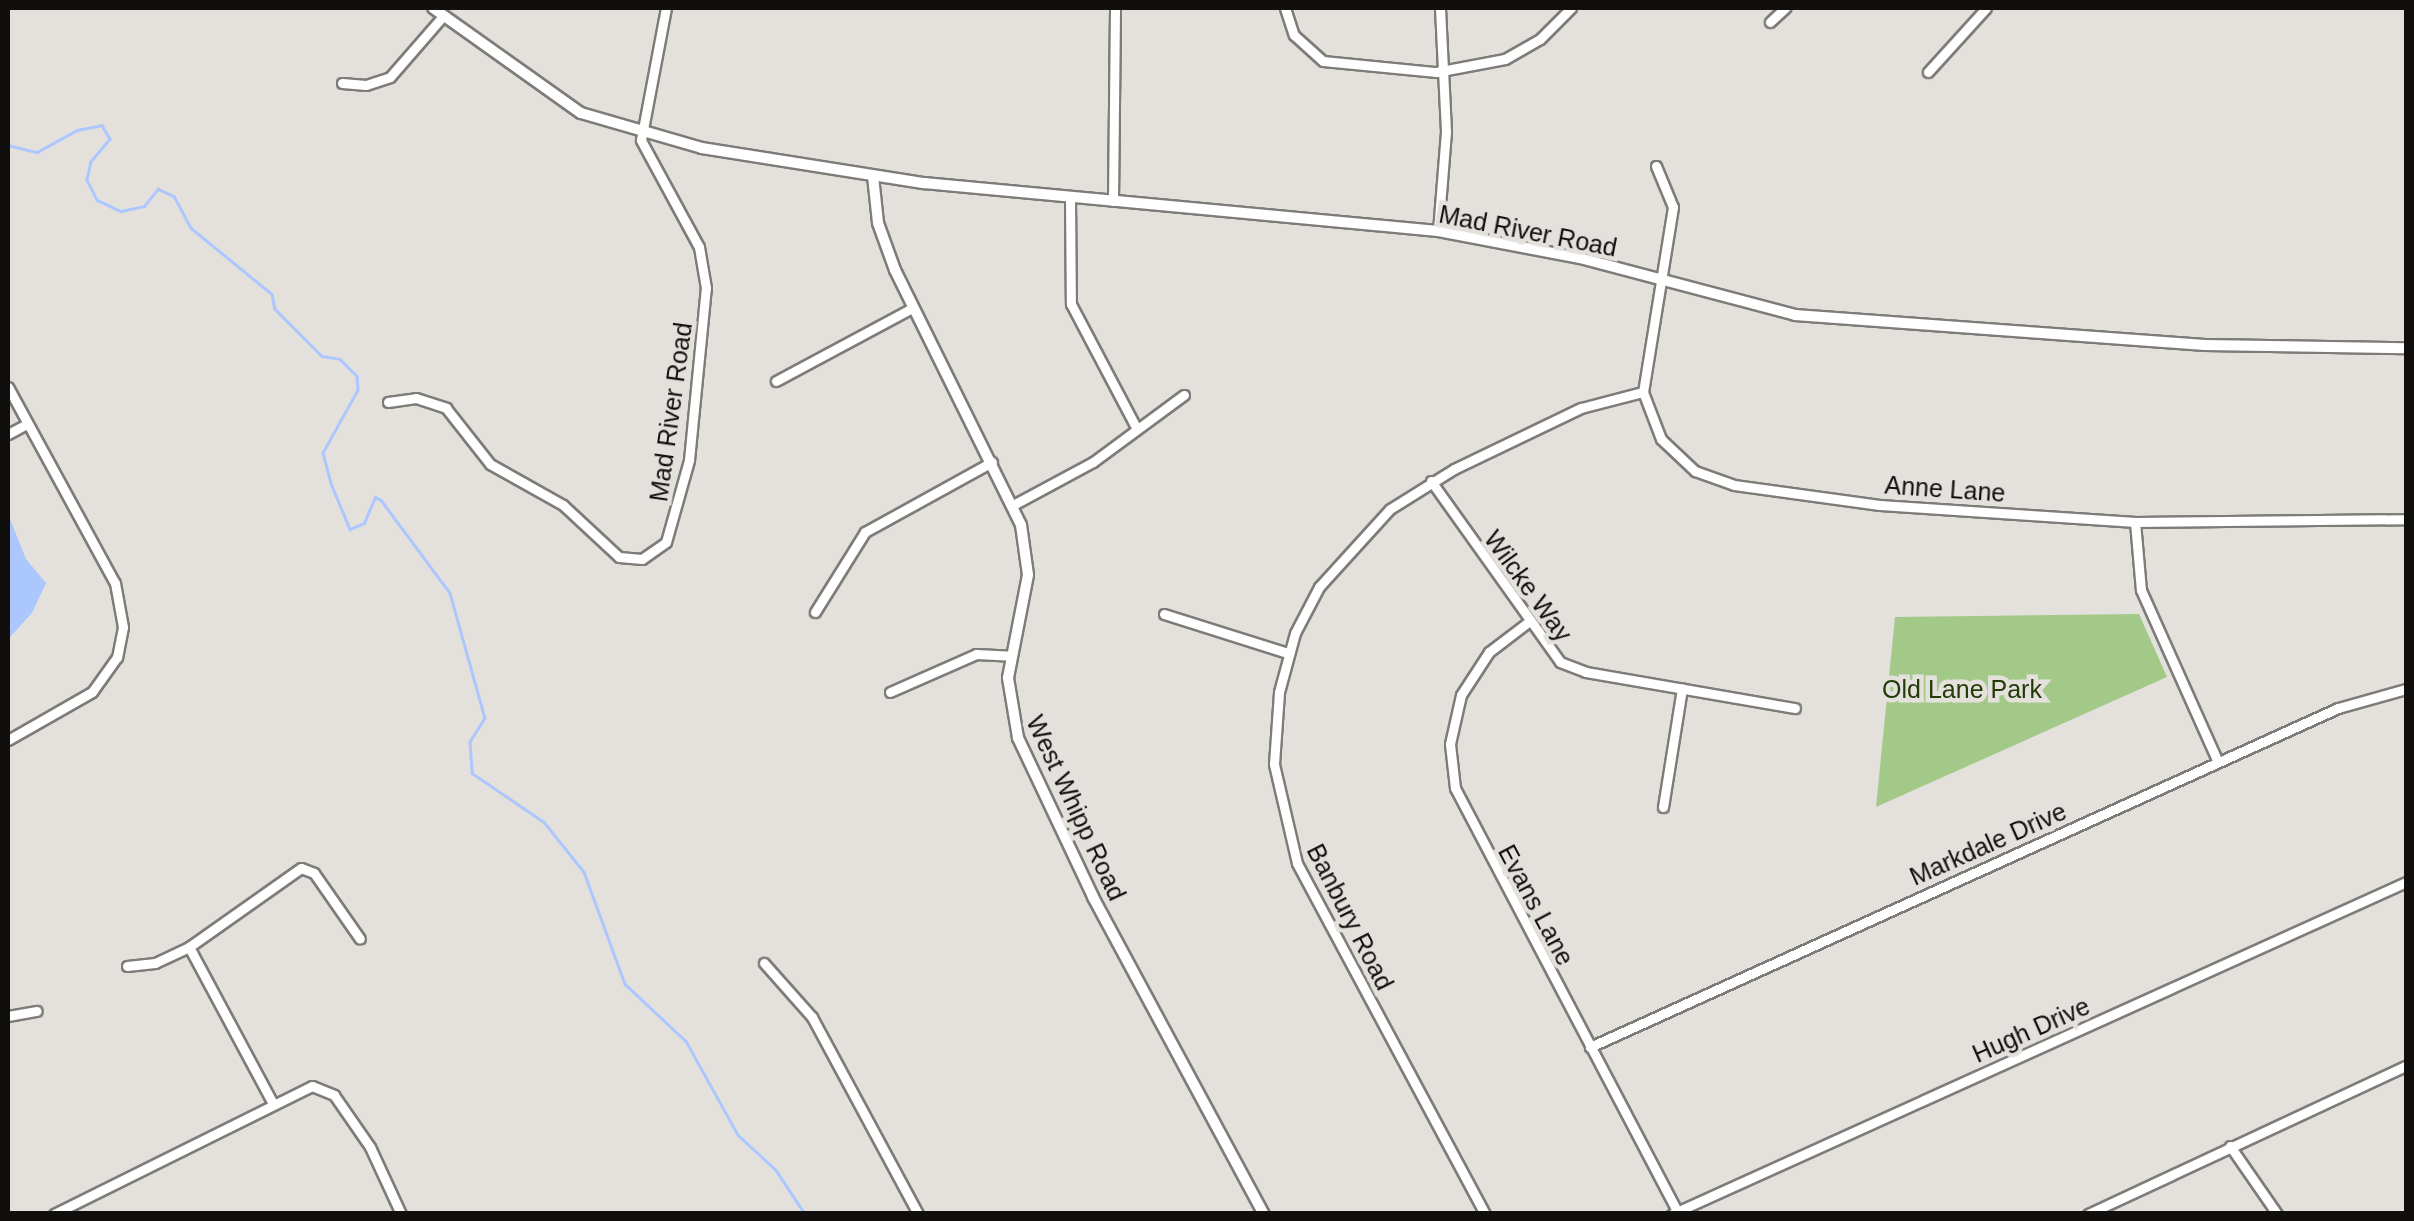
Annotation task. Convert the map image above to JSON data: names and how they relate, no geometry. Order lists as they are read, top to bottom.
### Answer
{
  "streets": {
    "street": [
      "Mad River Road",
      "Anne Lane",
      "Wilcke Way",
      "West Whipp Road",
      "Markdale Drive",
      "Evans Lane",
      "Banbury Road",
      "Hugh Drive"
    ]
  },
  "crossings": [
    ["Mad River Road", "West Whipp Road"],
    ["Anne Lane", "Banbury Road"],
    ["Wilcke Way", "Evans Lane"],
    ["Wilcke Way", "Banbury Road"],
    ["Markdale Drive", "Evans Lane"],
    ["Evans Lane", "Hugh Drive"]
  ],
  "parks": ["Old Lane Park"]
}
